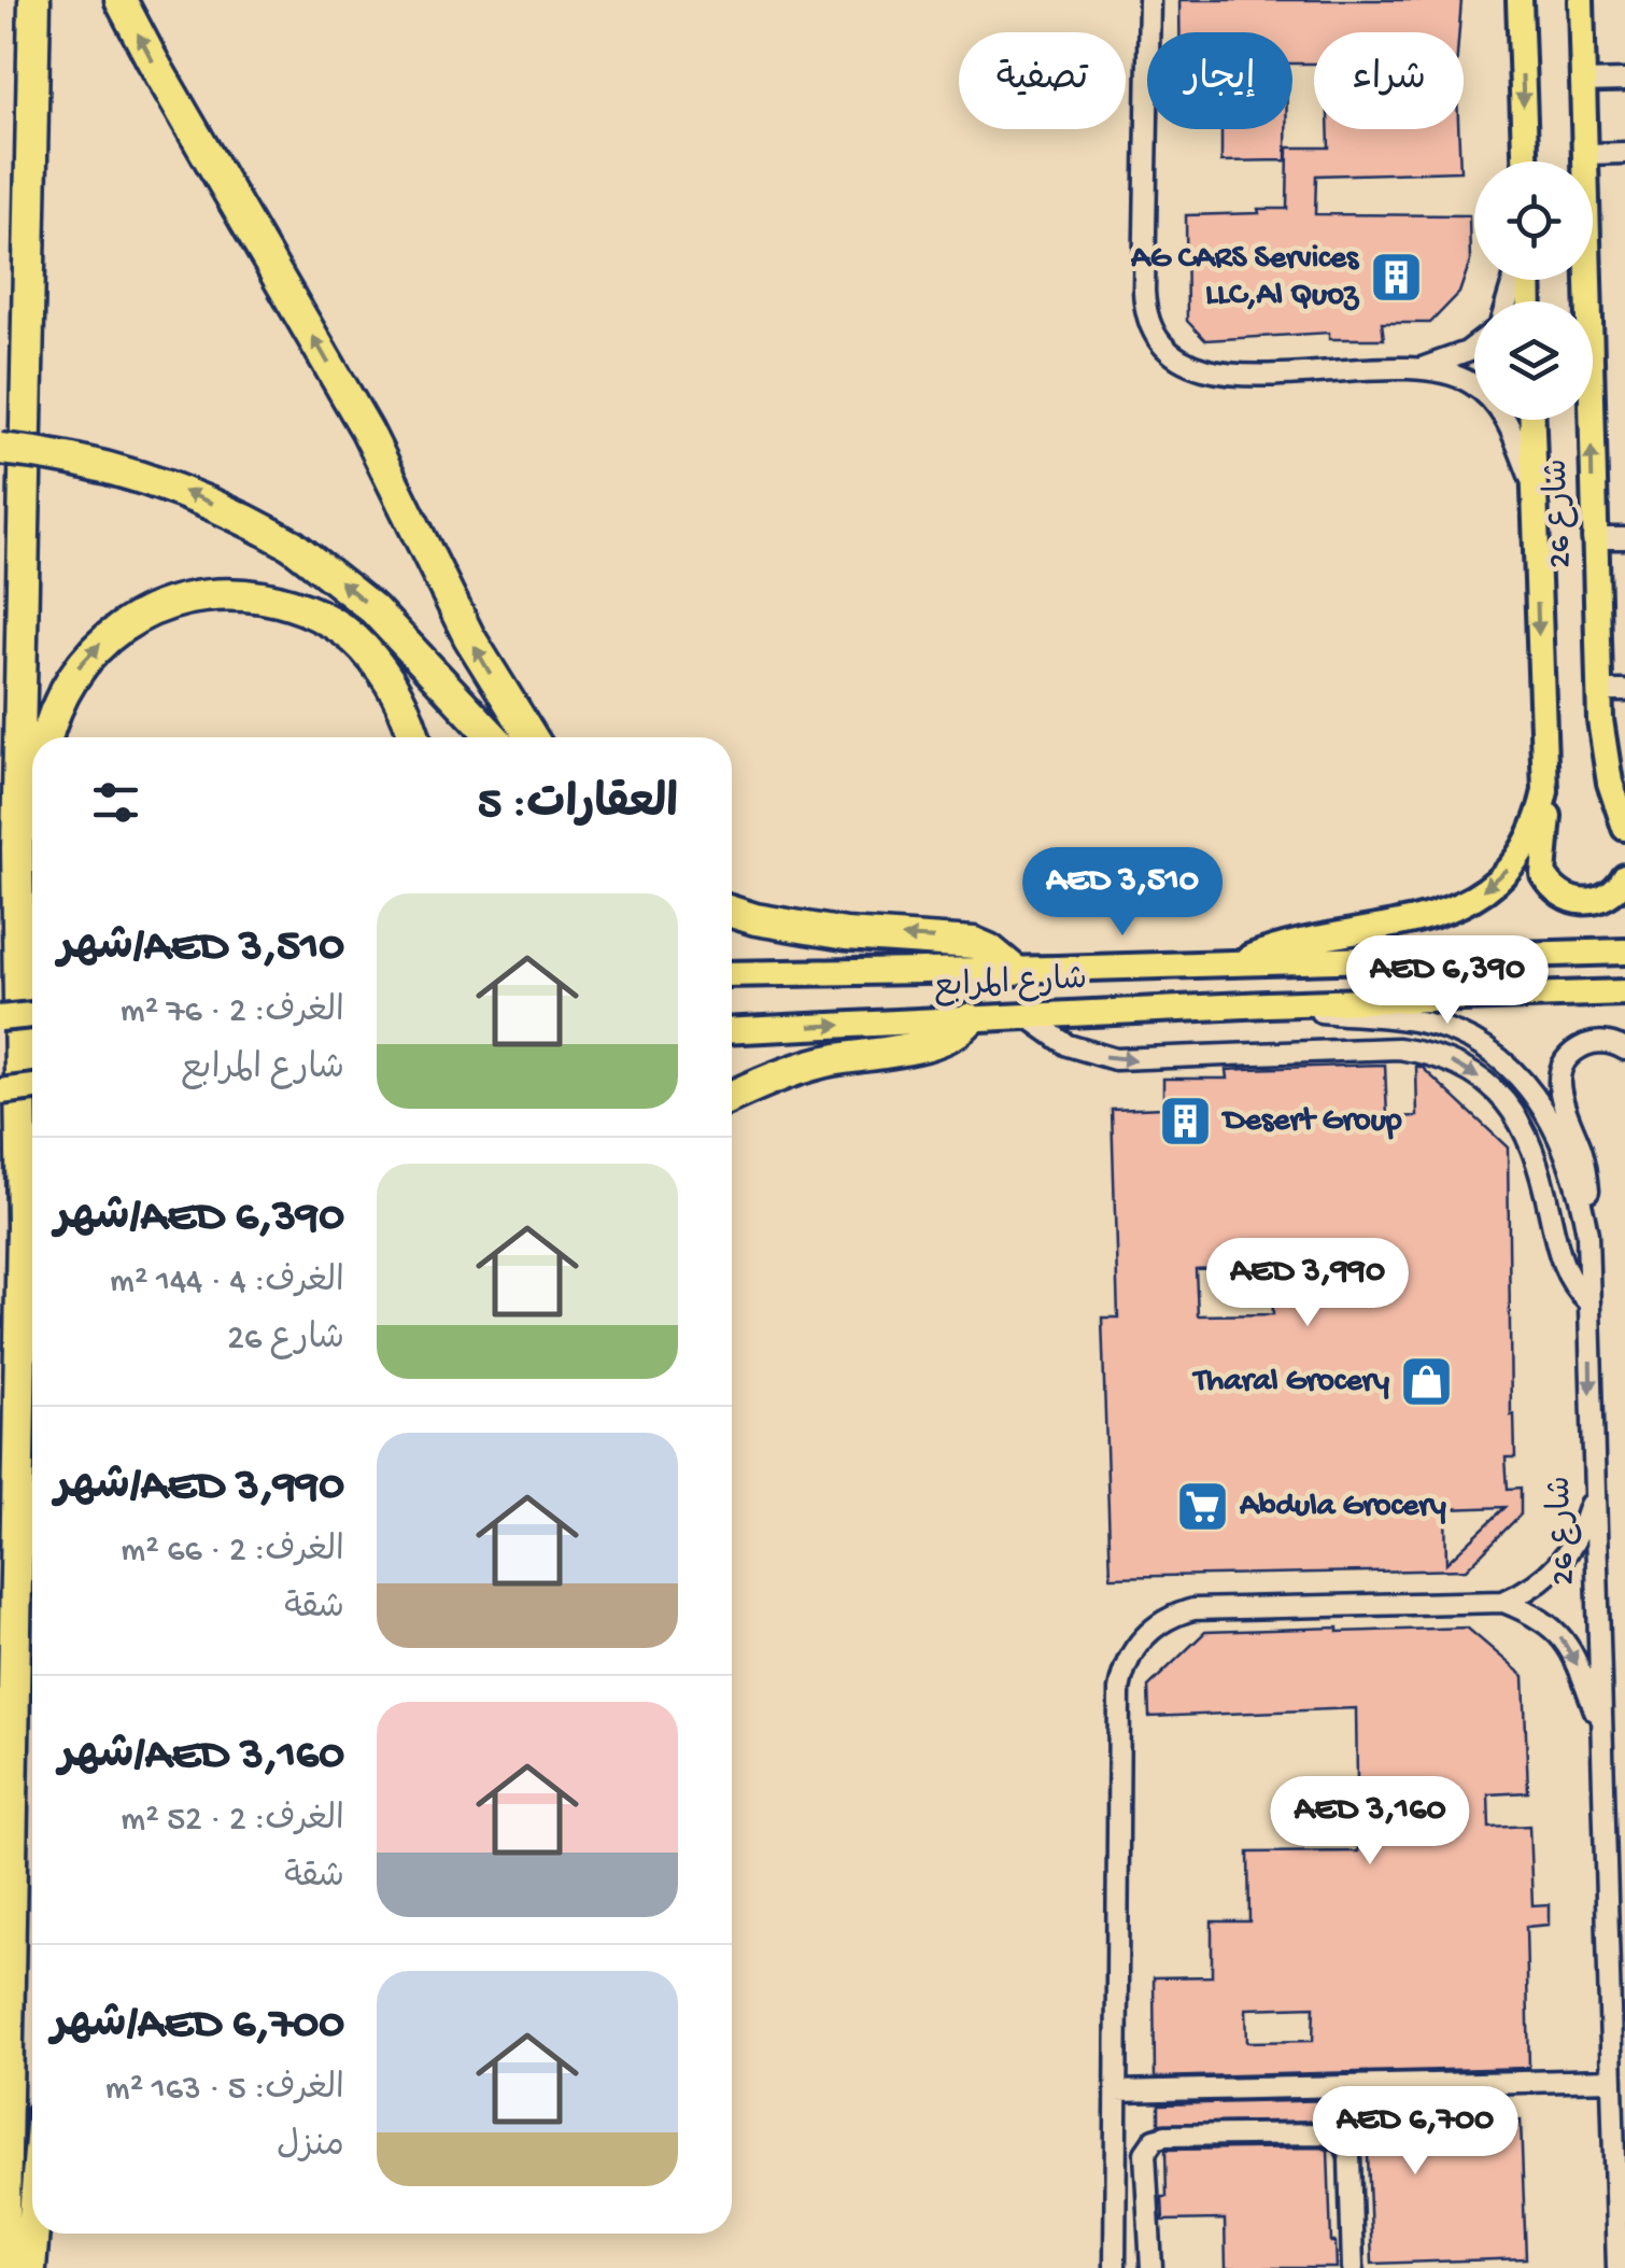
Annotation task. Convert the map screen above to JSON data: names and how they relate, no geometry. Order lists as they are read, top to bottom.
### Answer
{
  "streets": {
    "main road": ["شارع 26", "شارع المرابع"]
  },
  "crossings": [
    ["شارع 26", "شارع المرابع"]
  ],
  "places": {
    "building": ["AG CARS Services LLC,Al Quoz", "Desert Group"],
    "shop": ["Tharal Grocery"],
    "supermarket": ["Abdula Grocery"]
  },
  "page": {
    "chip": ["شراء", "إيجار", "تصفية"],
    "heading": "العقارات: 5",
    "price": [
      "AED 3,510",
      "AED 6,390",
      "AED 3,990",
      "AED 3,160",
      "AED 6,700"
    ],
    "list": [
      {
        "name": "AED 3,510/شهر",
        "note": "الغرف: 2 · 76 m² · شارع المرابع"
      },
      {
        "name": "AED 6,390/شهر",
        "note": "الغرف: 4 · 144 m² · شارع 26"
      },
      {
        "name": "AED 3,990/شهر",
        "note": "الغرف: 2 · 66 m² · شقة"
      },
      {
        "name": "AED 3,160/شهر",
        "note": "الغرف: 2 · 52 m² · شقة"
      },
      {
        "name": "AED 6,700/شهر",
        "note": "الغرف: 5 · 163 m² · منزل"
      }
    ]
  }
}
